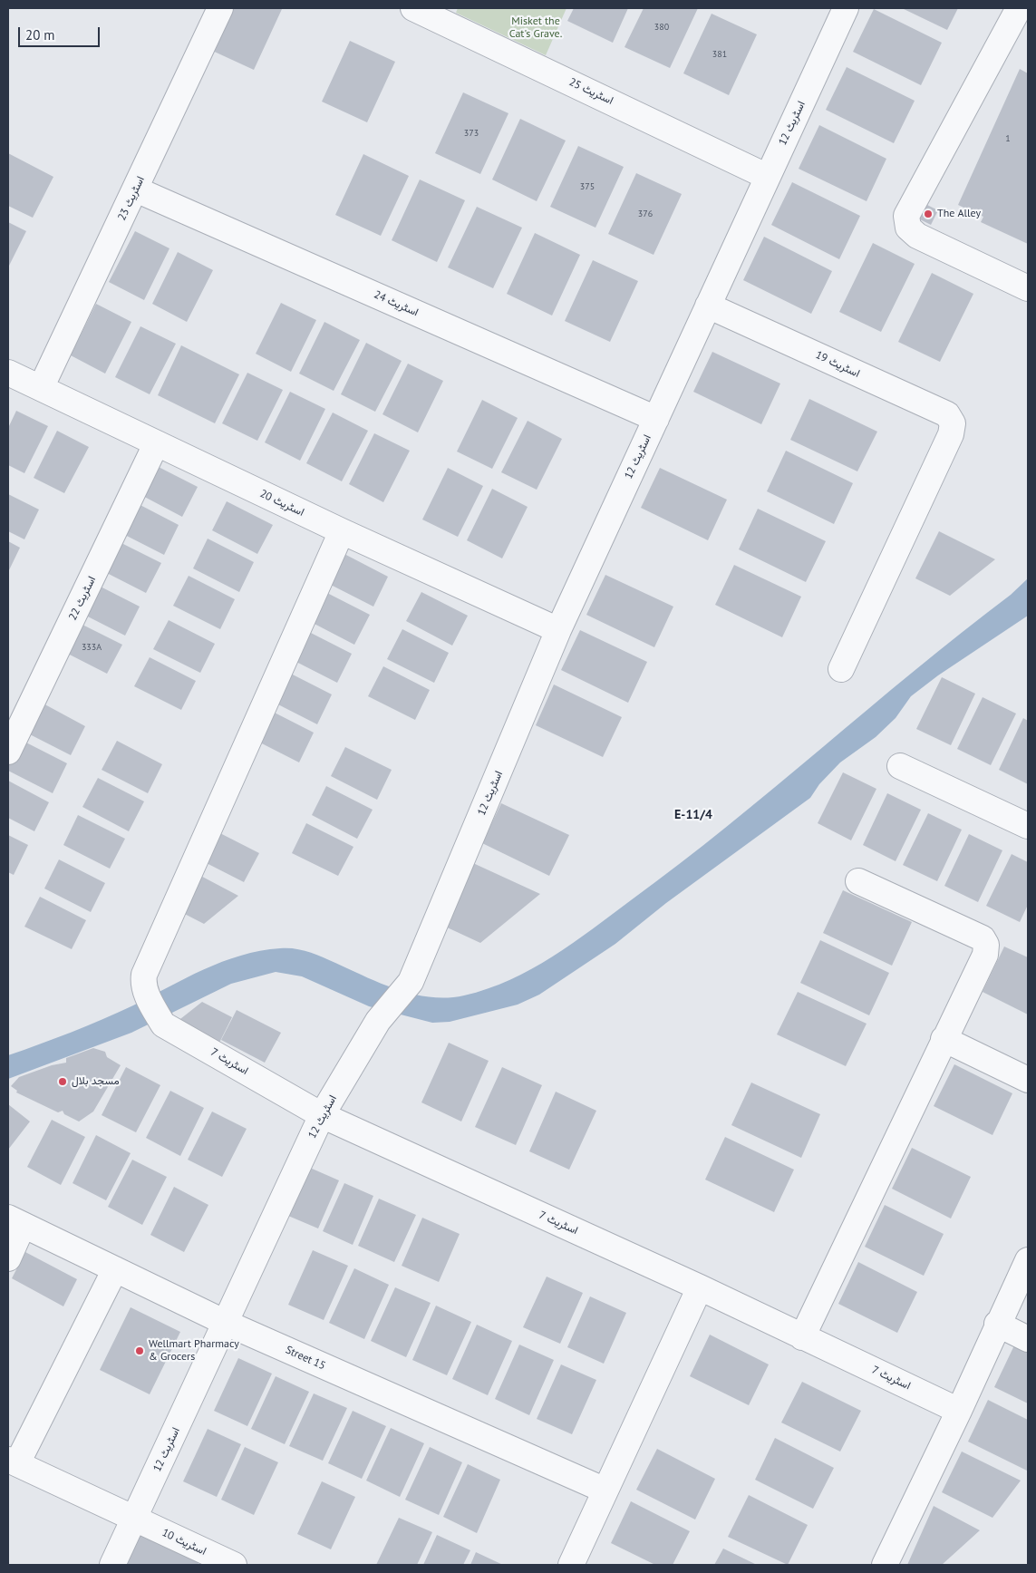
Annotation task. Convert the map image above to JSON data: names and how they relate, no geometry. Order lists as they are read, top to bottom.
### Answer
{
  "streets": {
    "street": [
      "اسٹریٹ 25",
      "اسٹریٹ 12",
      "اسٹریٹ 23",
      "اسٹریٹ 24",
      "اسٹریٹ 19",
      "اسٹریٹ 20",
      "اسٹریٹ 22",
      "اسٹریٹ 7",
      "Street 15",
      "اسٹریٹ 10"
    ]
  },
  "crossings": [
    ["اسٹریٹ 25", "اسٹریٹ 12"],
    ["اسٹریٹ 12", "اسٹریٹ 24"],
    ["اسٹریٹ 12", "اسٹریٹ 19"],
    ["اسٹریٹ 12", "اسٹریٹ 20"],
    ["اسٹریٹ 12", "اسٹریٹ 7"],
    ["اسٹریٹ 12", "Street 15"],
    ["اسٹریٹ 12", "اسٹریٹ 10"],
    ["اسٹریٹ 23", "اسٹریٹ 24"],
    ["اسٹریٹ 23", "اسٹریٹ 20"],
    ["اسٹریٹ 20", "اسٹریٹ 22"],
    ["اسٹریٹ 20", "اسٹریٹ 7"]
  ],
  "districts": ["E-11/4"],
  "parks": ["Misket the Cat's Grave."],
  "places": ["The Alley", "مسجد بلال", "Wellmart Pharmacy & Grocers"],
  "house_numbers": [
    "380",
    "381",
    "373",
    "1",
    "375",
    "376",
    "333A"
  ],
  "scale_bar": "20 m"
}
